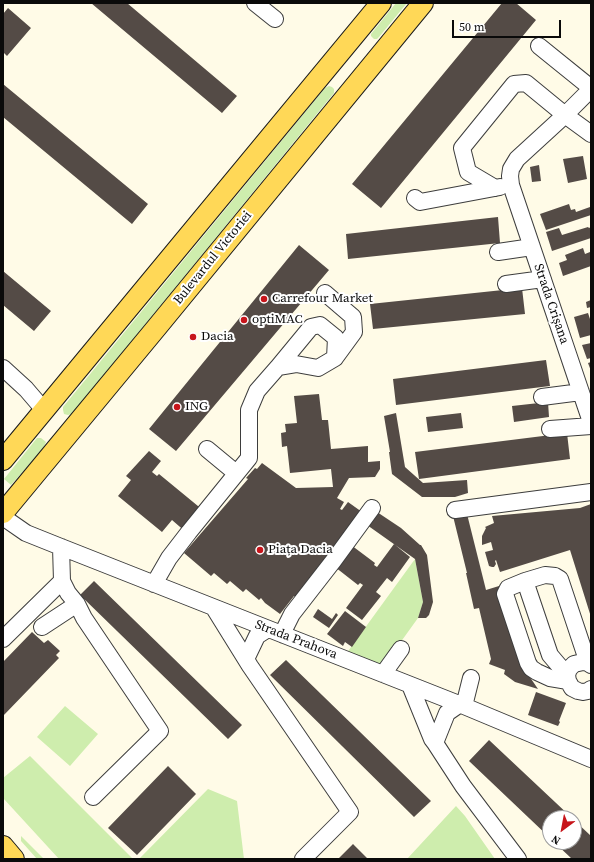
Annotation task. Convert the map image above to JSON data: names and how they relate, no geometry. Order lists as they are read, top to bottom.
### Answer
{
  "streets": {
    "main road": ["Bulevardul Victoriei"],
    "street": ["Strada Crișana", "Strada Prahova"]
  },
  "places": [
    "Carrefour Market",
    "optiMAC",
    "Dacia",
    "ING",
    "Piața Dacia"
  ],
  "scale_bar": "50 m",
  "north": "bottom left"
}
